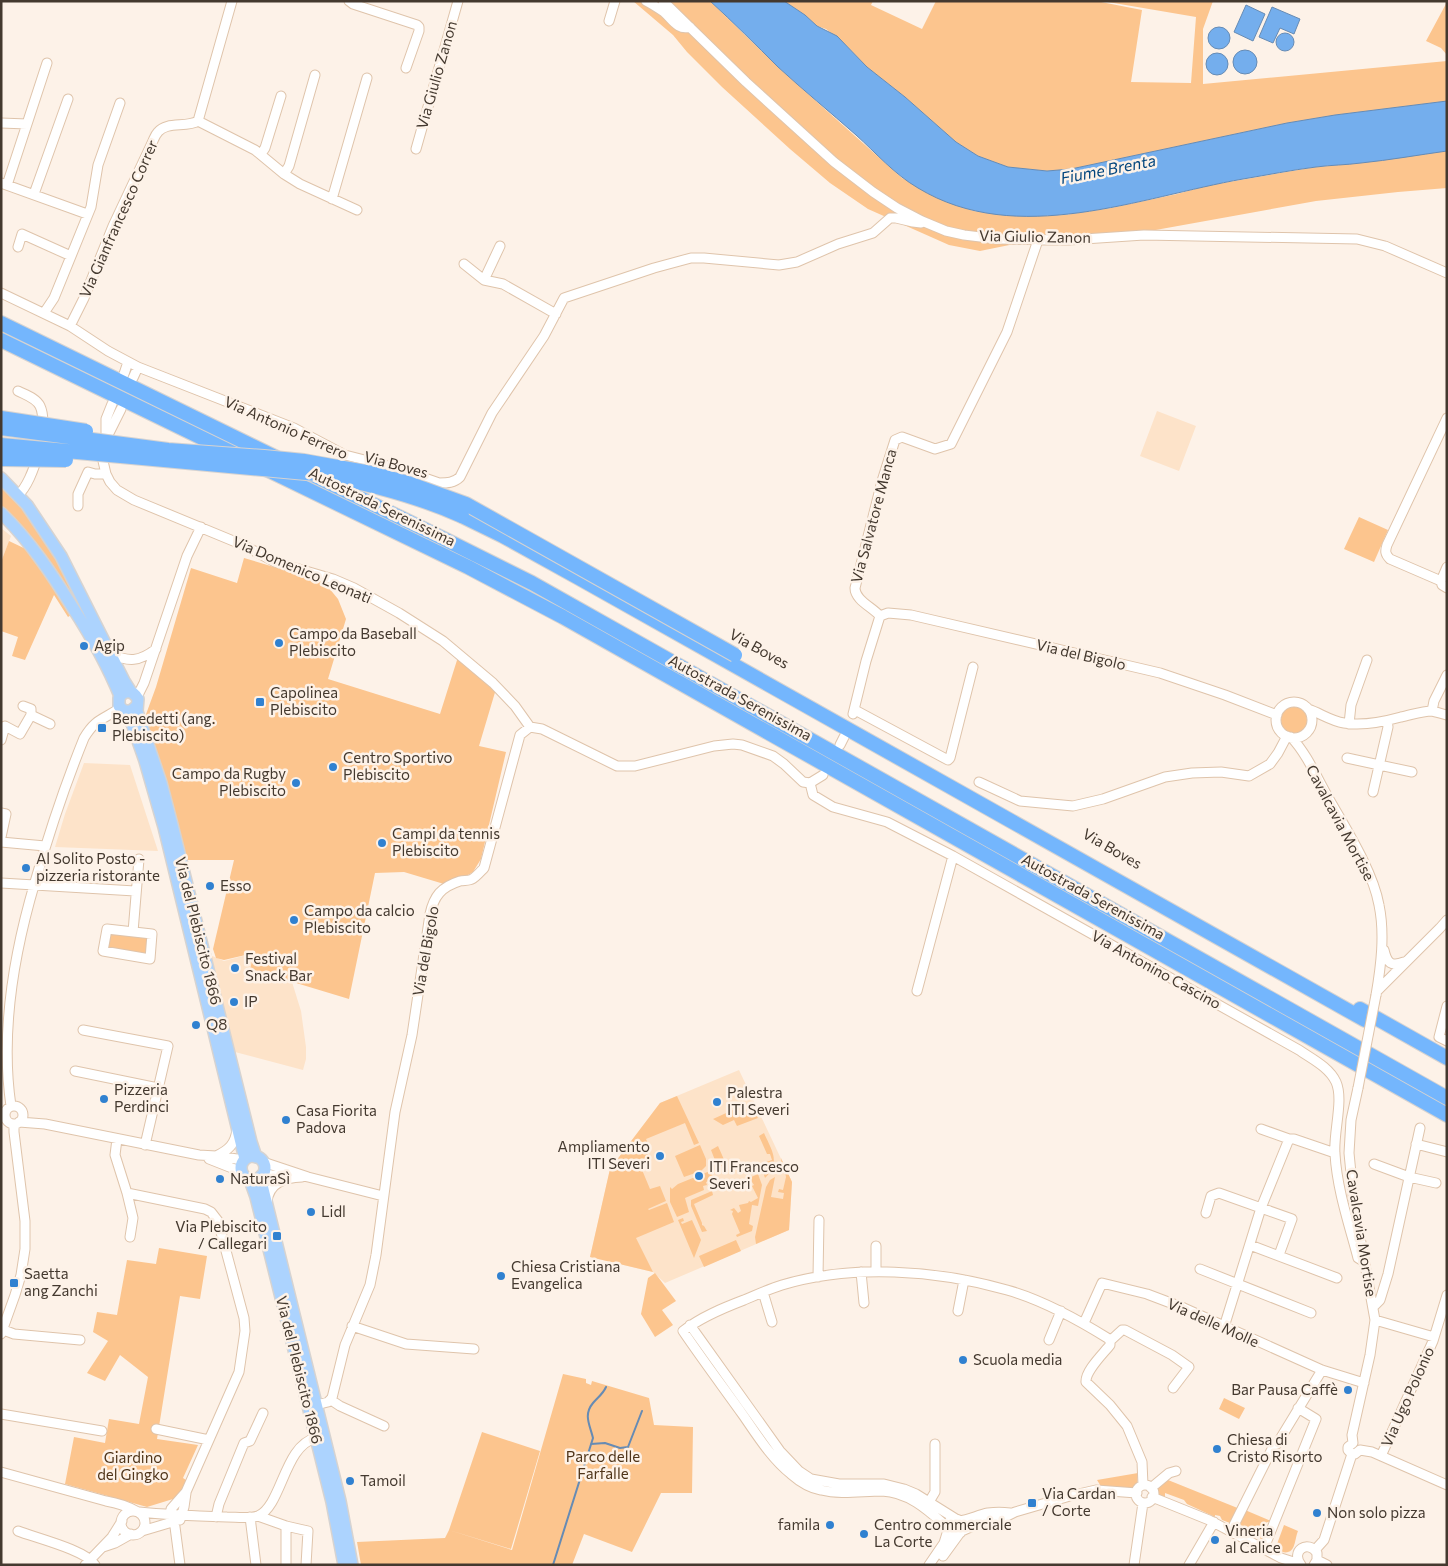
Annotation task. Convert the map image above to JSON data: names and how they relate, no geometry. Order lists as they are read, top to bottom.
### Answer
{
  "streets": {
    "highway": ["Via Boves", "Autostrada Serenissima"],
    "main road": ["Via del Plebiscito 1866"],
    "street": [
      "Via Giulio Zanon",
      "Via Gianfrancesco Correr",
      "Via Antonio Ferrero",
      "Via Salvatore Manca",
      "Via Domenico Leonati",
      "Via del Bigolo",
      "Cavalcavia Mortise",
      "Via Antonino Cascino",
      "Via delle Molle",
      "Via Ugo Polonio"
    ]
  },
  "crossings": [
    ["Via Giulio Zanon", "Via Antonio Ferrero"],
    ["Via Giulio Zanon", "Via Salvatore Manca"],
    ["Via Gianfrancesco Correr", "Via Antonio Ferrero"],
    ["Via Salvatore Manca", "Via del Bigolo"],
    ["Via Domenico Leonati", "Via del Bigolo"],
    ["Via del Bigolo", "Cavalcavia Mortise"],
    ["Cavalcavia Mortise", "Via Antonino Cascino"],
    ["Cavalcavia Mortise", "Via delle Molle"],
    ["Cavalcavia Mortise", "Via Ugo Polonio"]
  ],
  "water": ["Fiume Brenta"],
  "parks": ["Parco delle Farfalle", "Giardino del Gingko"],
  "places": {
    "other": [
      "Campo da Baseball Plebiscito",
      "Agip",
      "Centro Sportivo Plebiscito",
      "Campo da Rugby Plebiscito",
      "Campi da tennis Plebiscito",
      "Al Solito Posto - pizzeria ristorante",
      "Esso",
      "Campo da calcio Plebiscito",
      "Festival Snack Bar",
      "IP",
      "Q8",
      "Pizzeria Perdinci",
      "Palestra ITI Severi",
      "Casa Fiorita Padova",
      "Ampliamento ITI Severi",
      "ITI Francesco Severi",
      "NaturaSì",
      "Lidl",
      "Chiesa Cristiana Evangelica",
      "Scuola media",
      "Bar Pausa Caffè",
      "Chiesa di Cristo Risorto",
      "Tamoil",
      "Non solo pizza",
      "famila",
      "Centro commerciale La Corte",
      "Vineria al Calice"
    ],
    "transit": [
      "Capolinea Plebiscito",
      "Benedetti (ang. Plebiscito)",
      "Via Plebiscito / Callegari",
      "Saetta ang Zanchi",
      "Via Cardan / Corte"
    ]
  }
}
